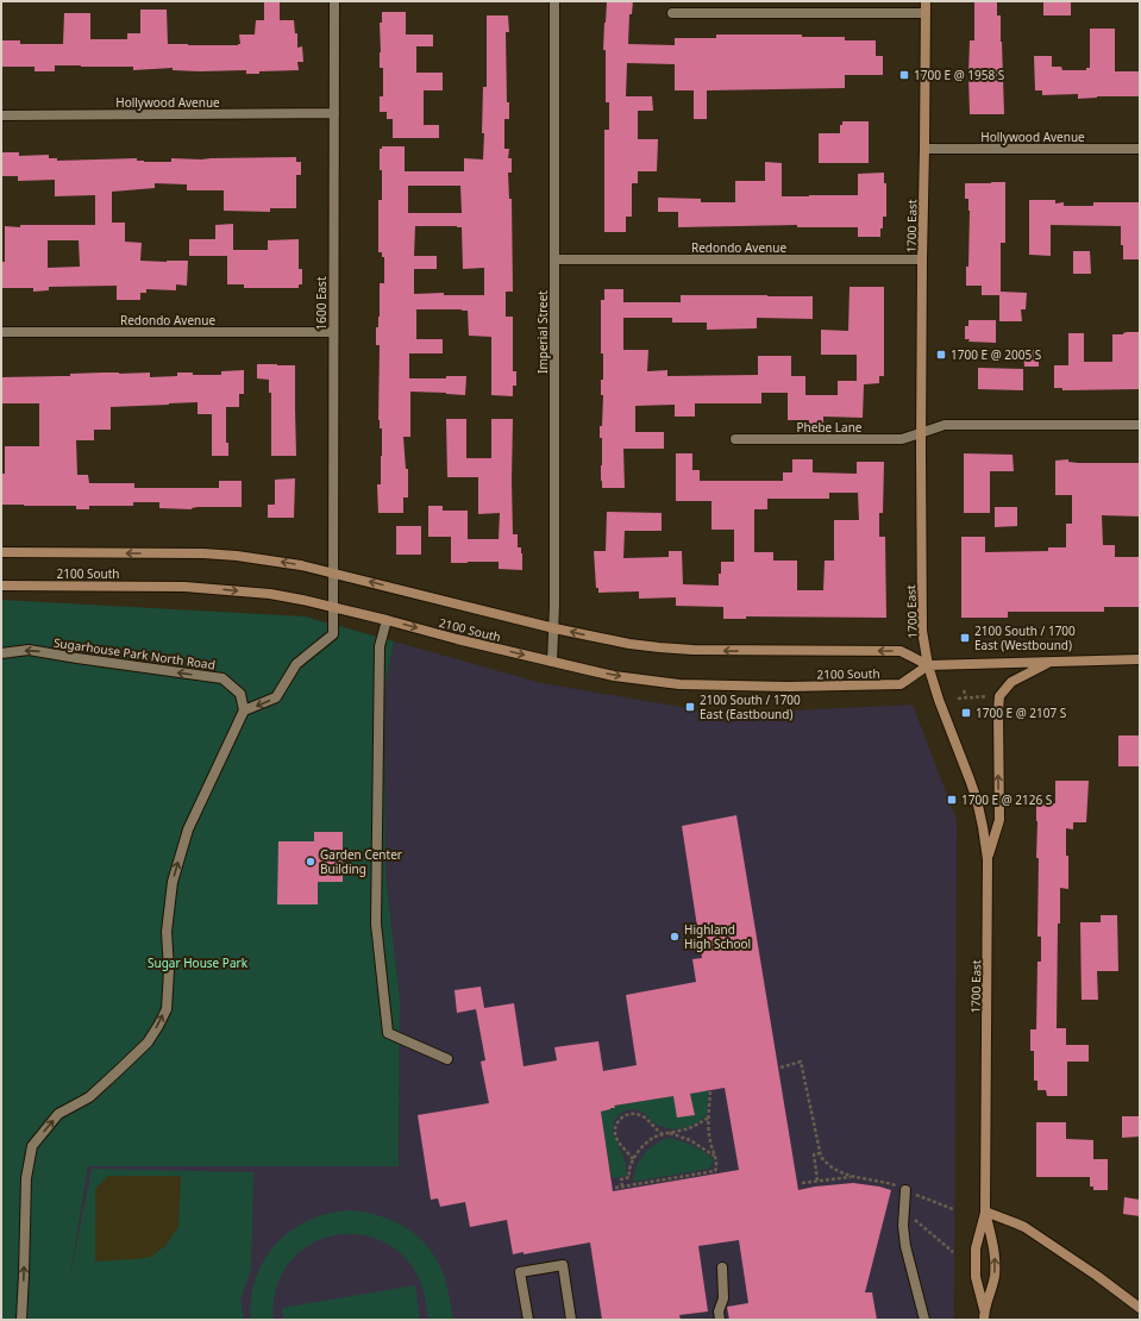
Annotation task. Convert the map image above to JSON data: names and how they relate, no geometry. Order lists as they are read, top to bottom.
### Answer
{
  "streets": {
    "main road": ["1700 East", "2100 South"],
    "street": [
      "Hollywood Avenue",
      "Redondo Avenue",
      "1600 East",
      "Imperial Street",
      "Phebe Lane",
      "Sugarhouse Park North Road"
    ]
  },
  "crossings": [
    ["Hollywood Avenue", "1700 East"],
    ["Hollywood Avenue", "1600 East"],
    ["1700 East", "Redondo Avenue"],
    ["1700 East", "Phebe Lane"],
    ["1700 East", "2100 South"],
    ["Redondo Avenue", "1600 East"],
    ["Redondo Avenue", "Imperial Street"],
    ["1600 East", "2100 South"],
    ["1600 East", "Sugarhouse Park North Road"],
    ["Imperial Street", "2100 South"]
  ],
  "one_way": ["Sugarhouse Park North Road"],
  "parks": ["Sugar House Park"],
  "places": {
    "transit": [
      "1700 E @ 1958 S",
      "1700 E @ 2005 S",
      "2100 South / 1700 East (Westbound)",
      "2100 South / 1700 East (Eastbound)",
      "1700 E @ 2107 S",
      "1700 E @ 2126 S"
    ],
    "other": ["Garden Center Building", "Highland High School"]
  }
}
